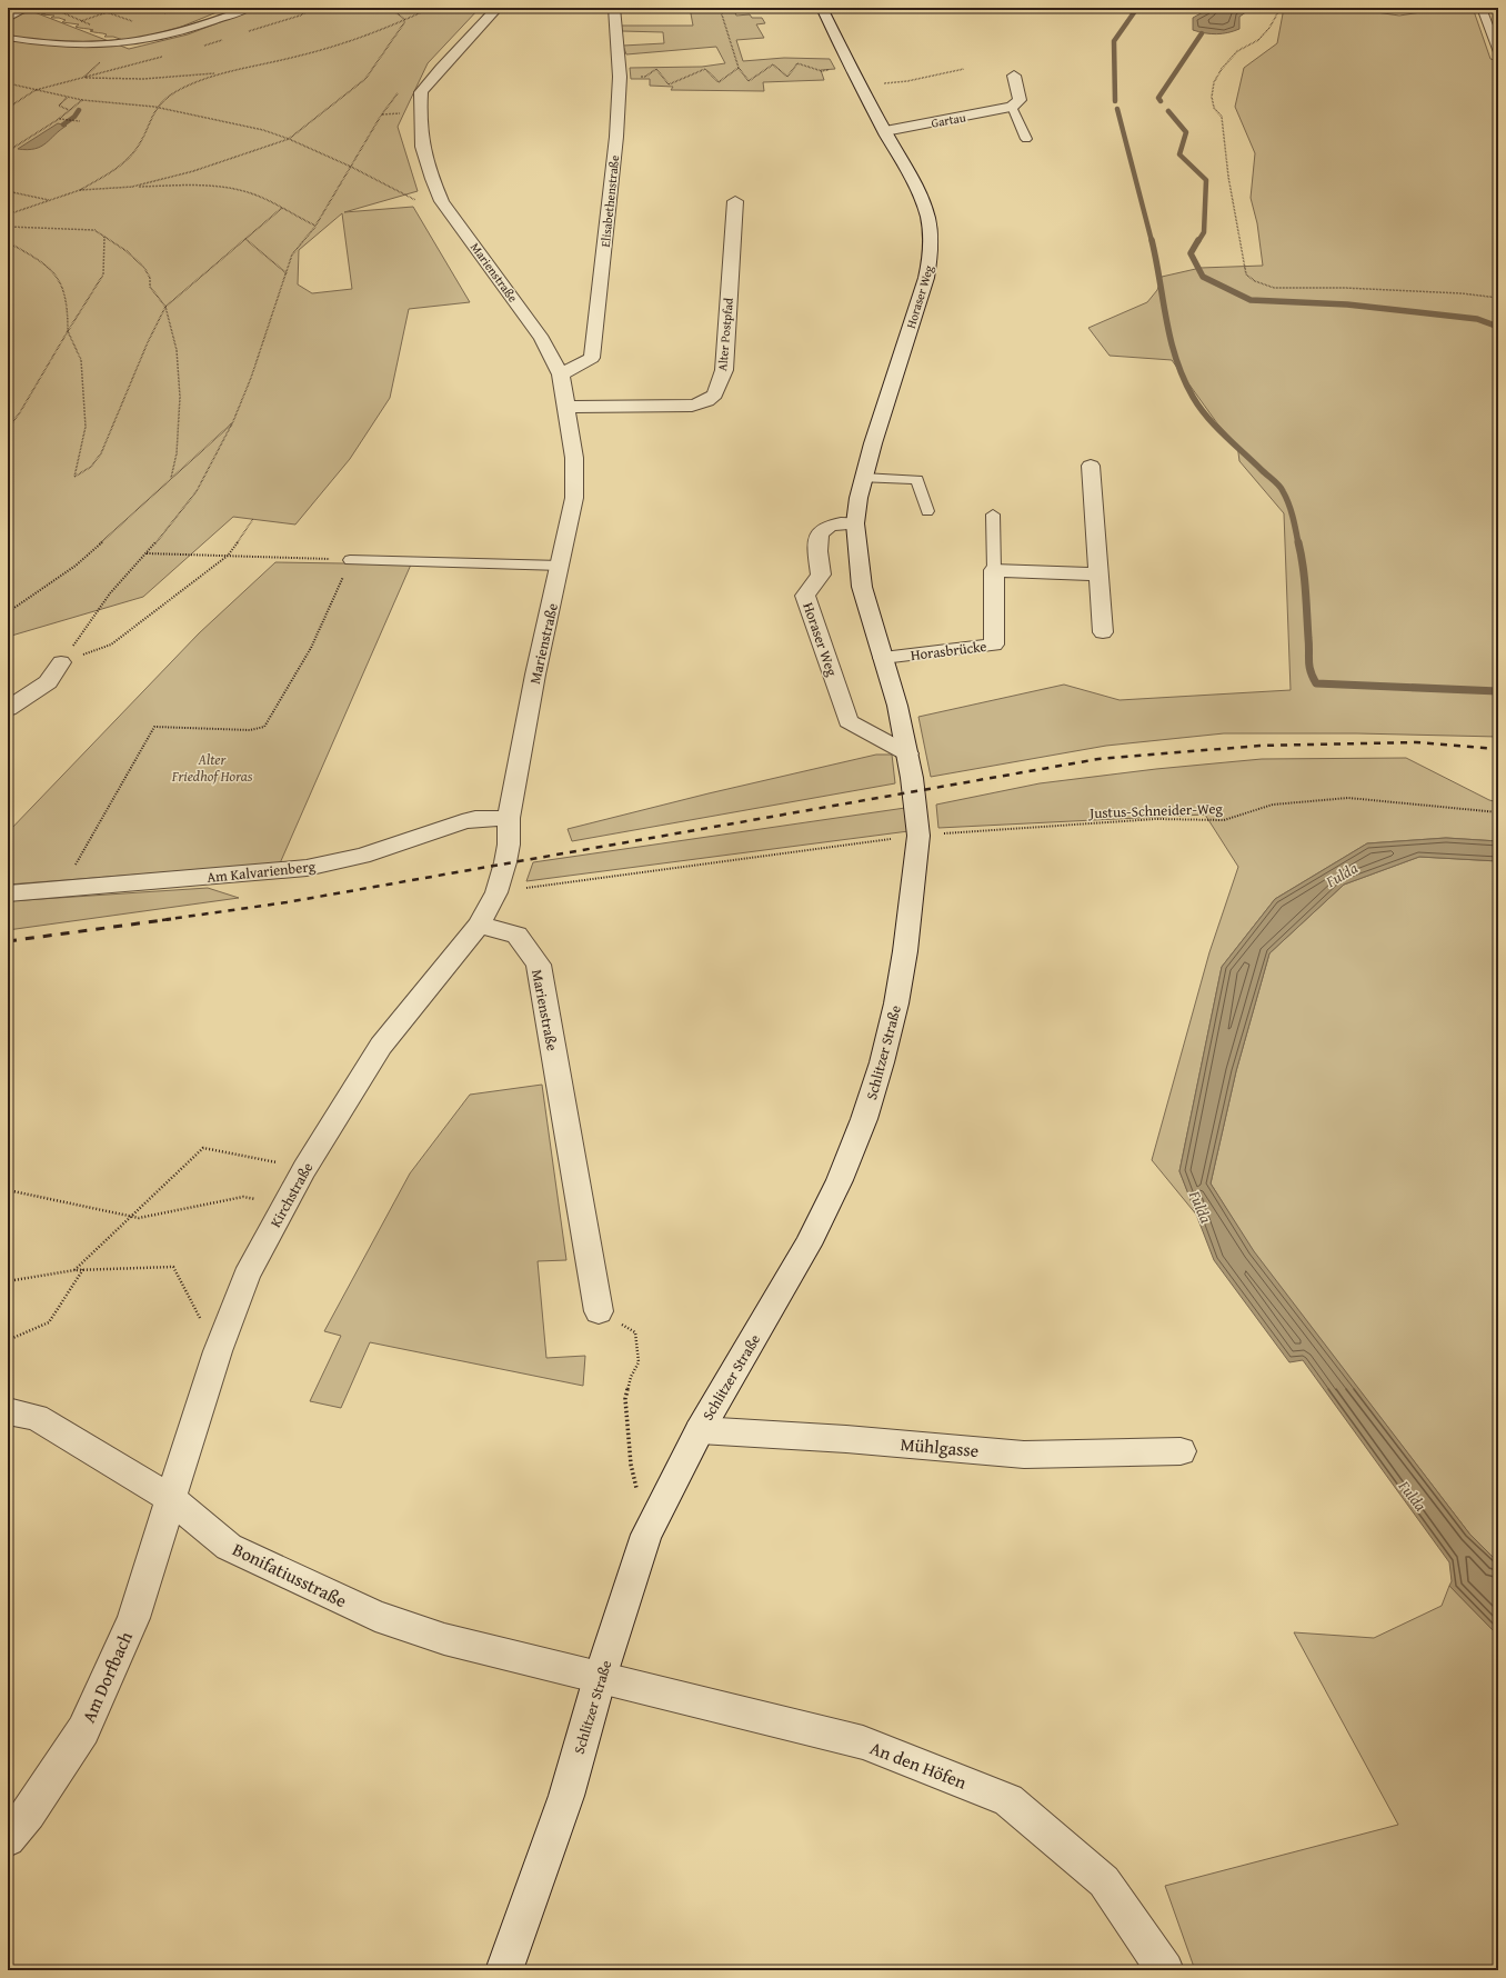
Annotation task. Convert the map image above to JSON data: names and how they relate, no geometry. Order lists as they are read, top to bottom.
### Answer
{
  "streets": {
    "street": [
      "Gartau",
      "Elisabethenstraße",
      "Marienstraße",
      "Horaser Weg",
      "Alter Postpfad",
      "Horasbrücke",
      "Am Kalvarienberg",
      "Schlitzer Straße",
      "Kirchstraße",
      "Mühlgasse",
      "Bonifatiusstraße",
      "Am Dorfbach",
      "An den Höfen"
    ],
    "path": ["Justus-Schneider-Weg"]
  },
  "crossings": [
    ["Gartau", "Horaser Weg"],
    ["Elisabethenstraße", "Marienstraße"],
    ["Marienstraße", "Alter Postpfad"],
    ["Marienstraße", "Justus-Schneider-Weg"],
    ["Marienstraße", "Am Kalvarienberg"],
    ["Marienstraße", "Kirchstraße"],
    ["Horaser Weg", "Horasbrücke"],
    ["Horaser Weg", "Schlitzer Straße"],
    ["Justus-Schneider-Weg", "Schlitzer Straße"],
    ["Schlitzer Straße", "Mühlgasse"],
    ["Schlitzer Straße", "Bonifatiusstraße"],
    ["Schlitzer Straße", "An den Höfen"],
    ["Kirchstraße", "Bonifatiusstraße"],
    ["Kirchstraße", "Am Dorfbach"],
    ["Bonifatiusstraße", "Am Dorfbach"],
    ["Bonifatiusstraße", "An den Höfen"]
  ],
  "water": ["Fulda"],
  "parks": ["Alter Friedhof Horas"]
}
